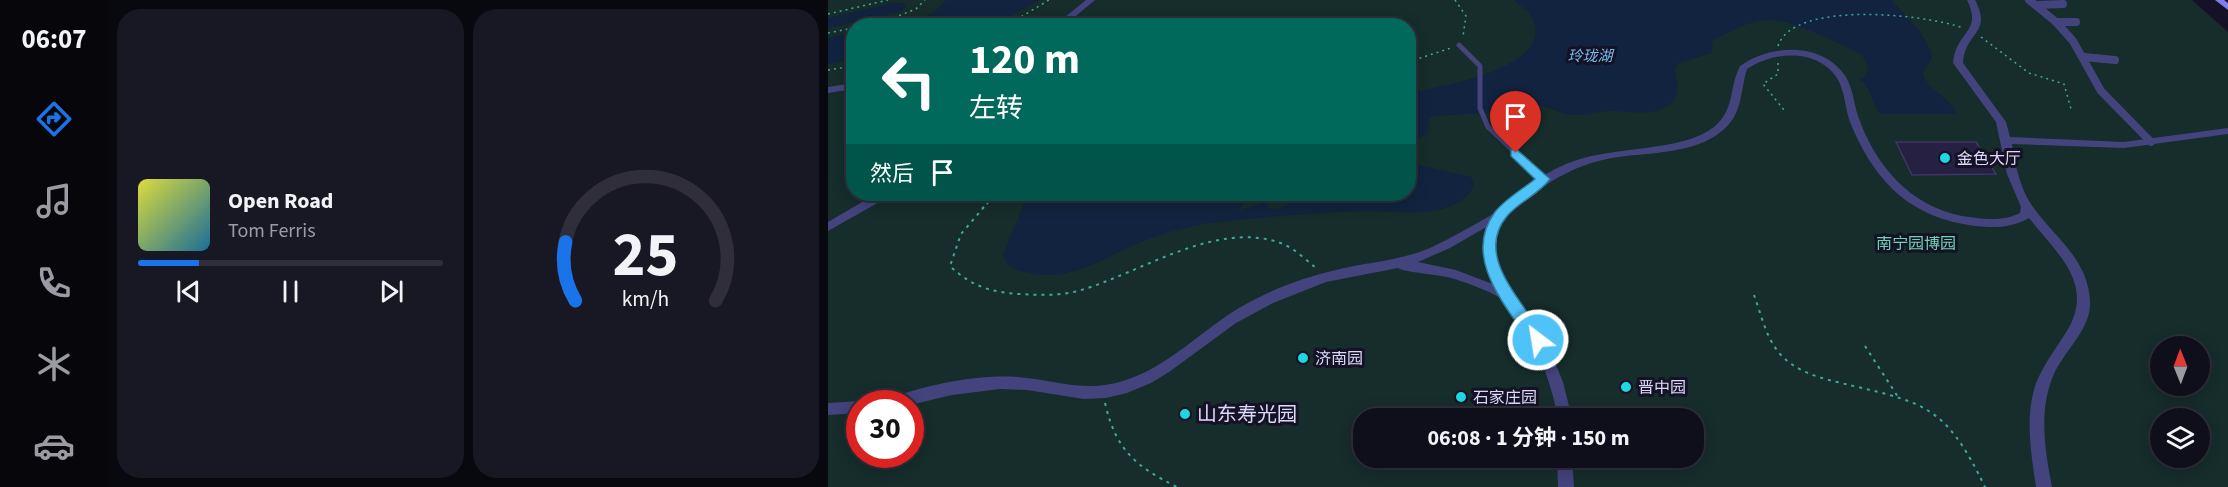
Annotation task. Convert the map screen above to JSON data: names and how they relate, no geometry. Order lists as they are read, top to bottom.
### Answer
{
  "water": ["玲珑湖"],
  "parks": ["南宁园博园"],
  "places": [
    "金色大厅",
    "济南园",
    "晋中园",
    "石家庄园",
    "山东寿光园"
  ],
  "north": "top",
  "page": {
    "tabs": "06:07",
    "turn": ["120 m", "左转"],
    "then": "然后",
    "song": ["Open Road", "Tom Ferris"],
    "limit": "30",
    "trip": "06:08 · 1 分钟 · 150 m",
    "gauge": ["25", "km/h"]
  }
}
